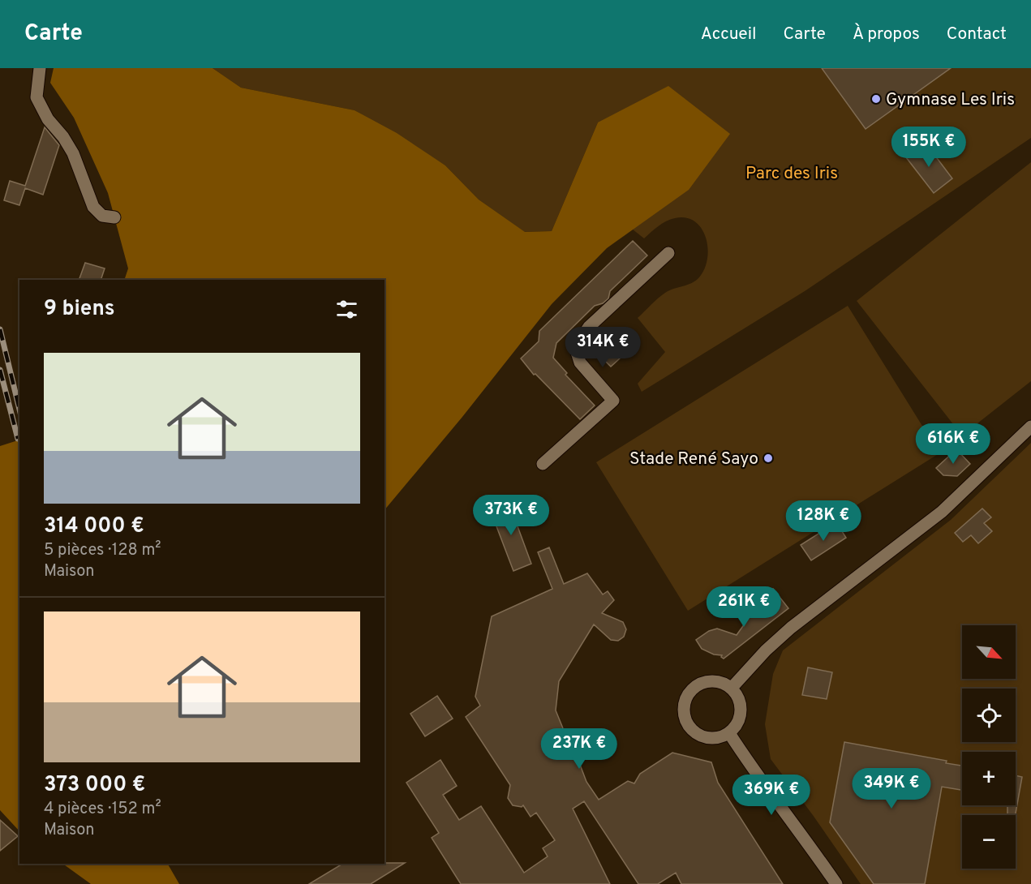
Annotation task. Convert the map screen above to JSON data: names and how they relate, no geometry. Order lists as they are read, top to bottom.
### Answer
{
  "parks": ["Parc des Iris"],
  "places": ["Gymnase Les Iris", "Stade René Sayo"],
  "north": "bottom right",
  "page": {
    "header": "Carte",
    "nav": [
      "Accueil",
      "Carte",
      "À propos",
      "Contact"
    ],
    "price": [
      "155K €",
      "314K €",
      "616K €",
      "373K €",
      "128K €",
      "261K €",
      "237K €",
      "349K €",
      "369K €"
    ],
    "heading": "9 biens",
    "list": [
      {
        "name": "314 000 €",
        "note": "5 pièces · 128 m² · Maison"
      },
      {
        "name": "373 000 €",
        "note": "4 pièces · 152 m² · Maison"
      }
    ],
    "map_buttons": ["+", "−"]
  }
}
